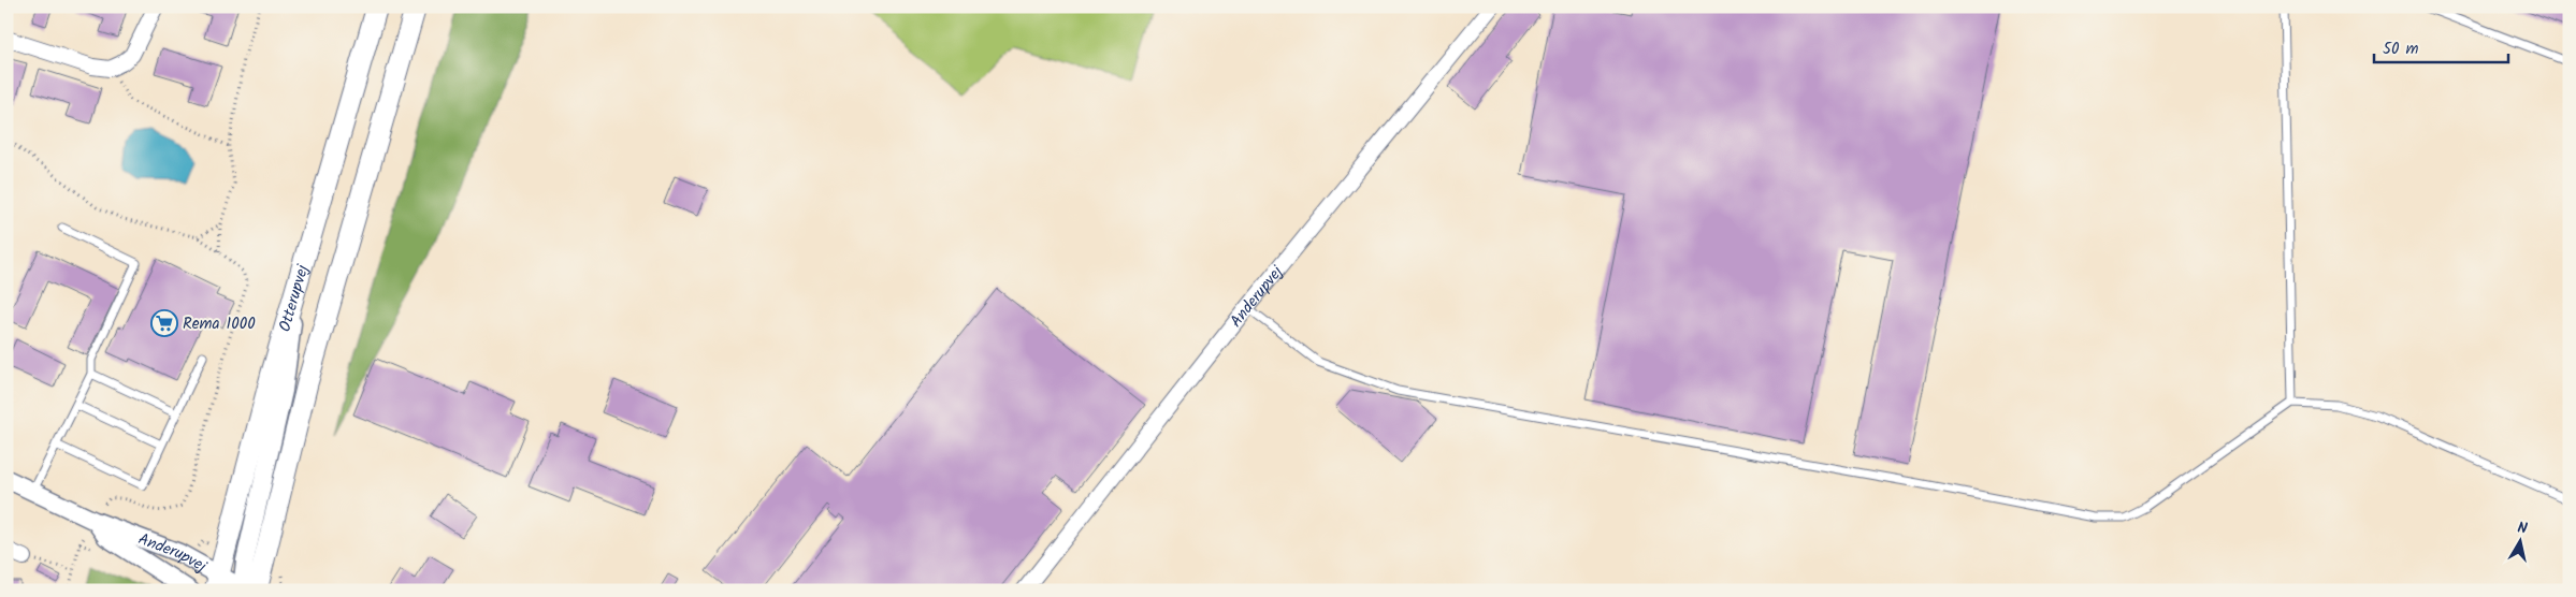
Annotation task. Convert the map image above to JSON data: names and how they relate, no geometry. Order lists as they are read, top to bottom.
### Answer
{
  "streets": {
    "main road": ["Otterupvej"],
    "street": ["Anderupvej"]
  },
  "crossings": [
    ["Anderupvej", "Otterupvej"]
  ],
  "places": {
    "supermarket": ["Rema 1000"]
  },
  "scale_bar": "50 m",
  "north": "top"
}
